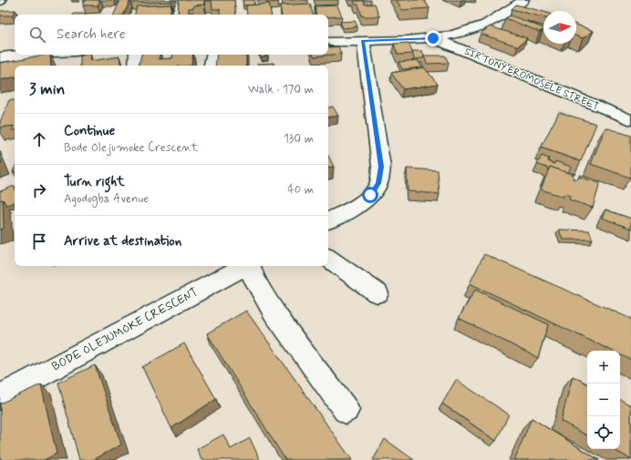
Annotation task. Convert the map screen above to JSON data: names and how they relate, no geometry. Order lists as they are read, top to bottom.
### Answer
{
  "streets": {
    "street": ["SIR TONY EROMOSELE STREET", "BODE OLEJUMOKE CRESCENT"]
  },
  "north": "right",
  "page": {
    "search": "Search here",
    "heading": ["3 min", "Walk · 170 m"],
    "list": [
      ["Continue", "Bode Olejumoke Crescent", "130 m"],
      ["Turn right", "Agodogba Avenue", "40 m"],
      "Arrive at destination"
    ],
    "map_buttons": ["+", "−"]
  }
}
